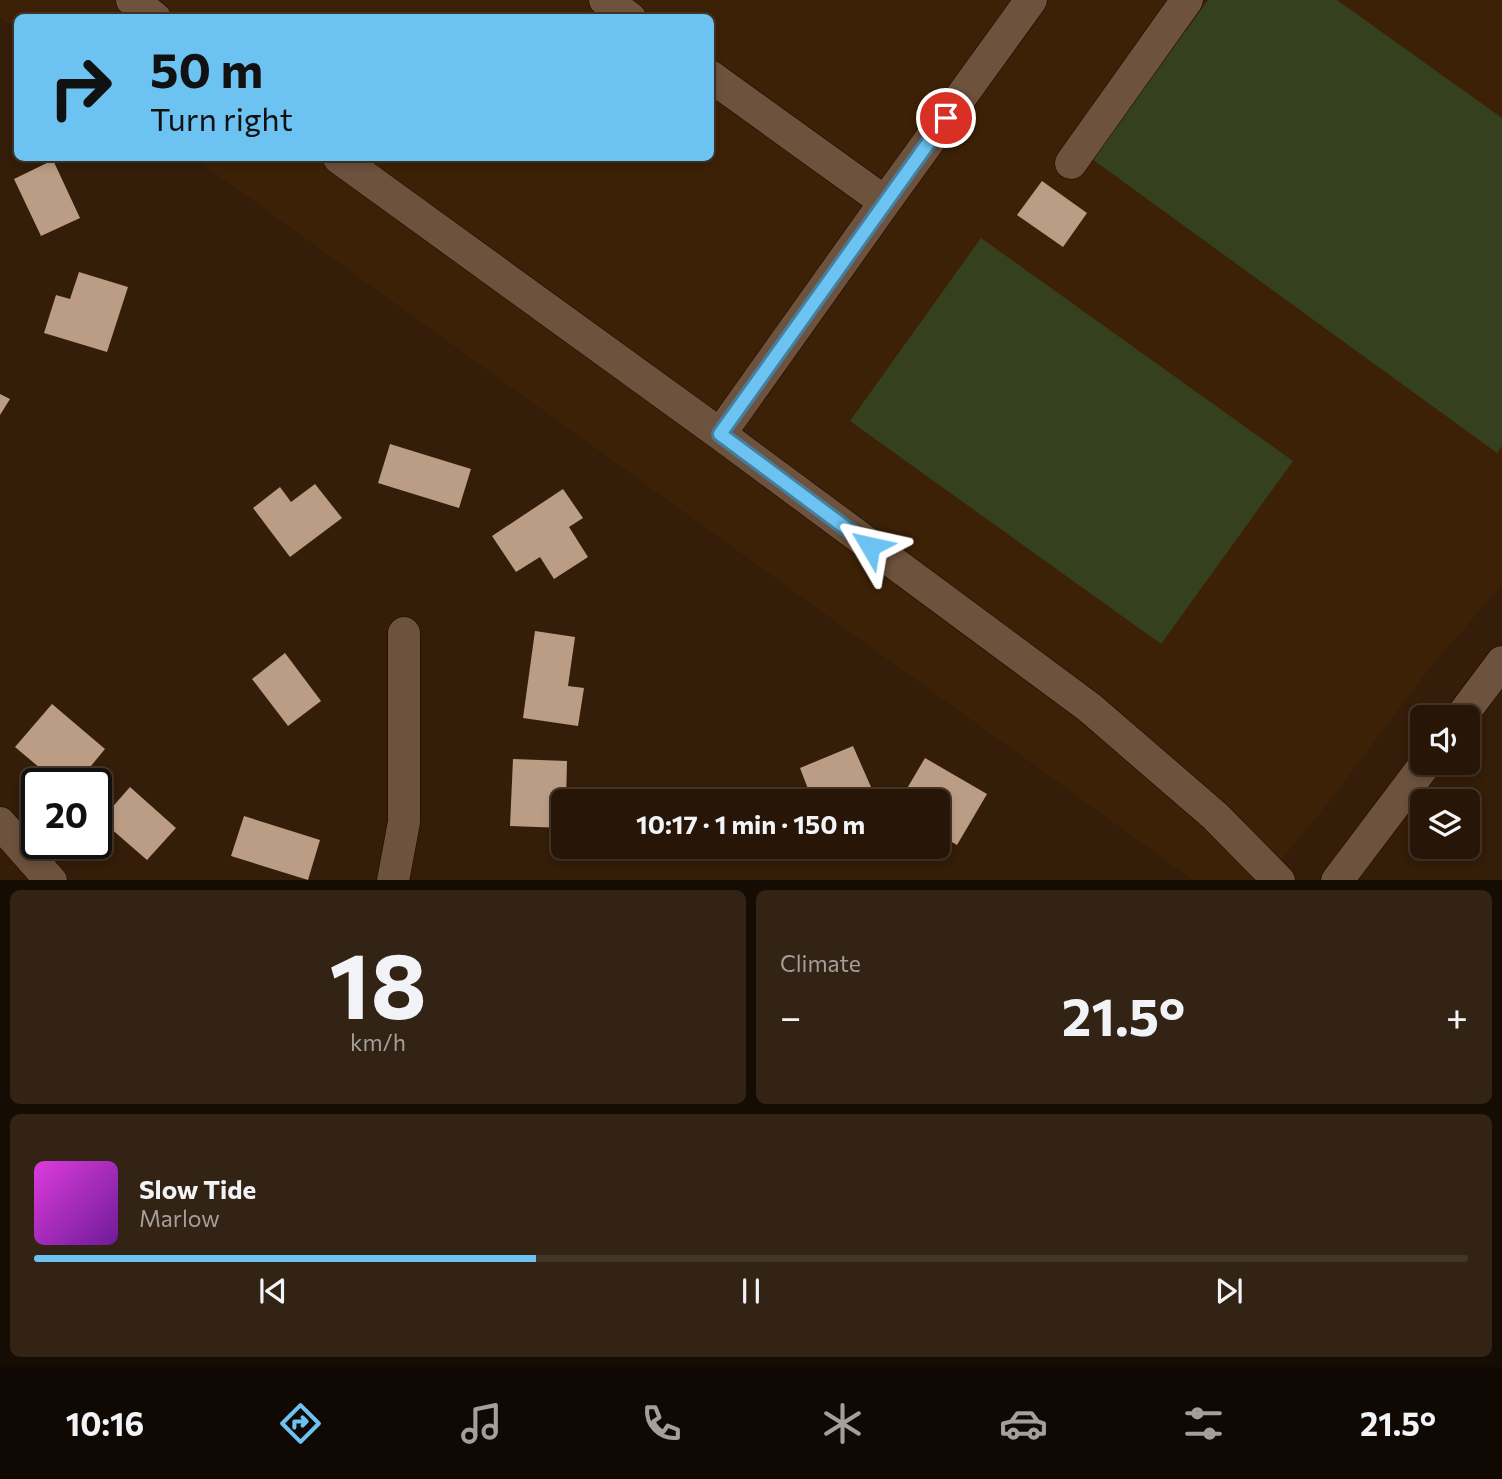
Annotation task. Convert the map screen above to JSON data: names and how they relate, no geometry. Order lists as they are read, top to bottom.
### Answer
{
  "page": {
    "turn": ["50 m", "Turn right"],
    "limit": "20",
    "trip": "10:17 · 1 min · 150 m",
    "tile": [
      ["18", "km/h"],
      "Climate"
    ],
    "heat": ["−", "21.5°", "+"],
    "song": ["Slow Tide", "Marlow"],
    "tabs": ["10:16", "21.5°"]
  }
}
